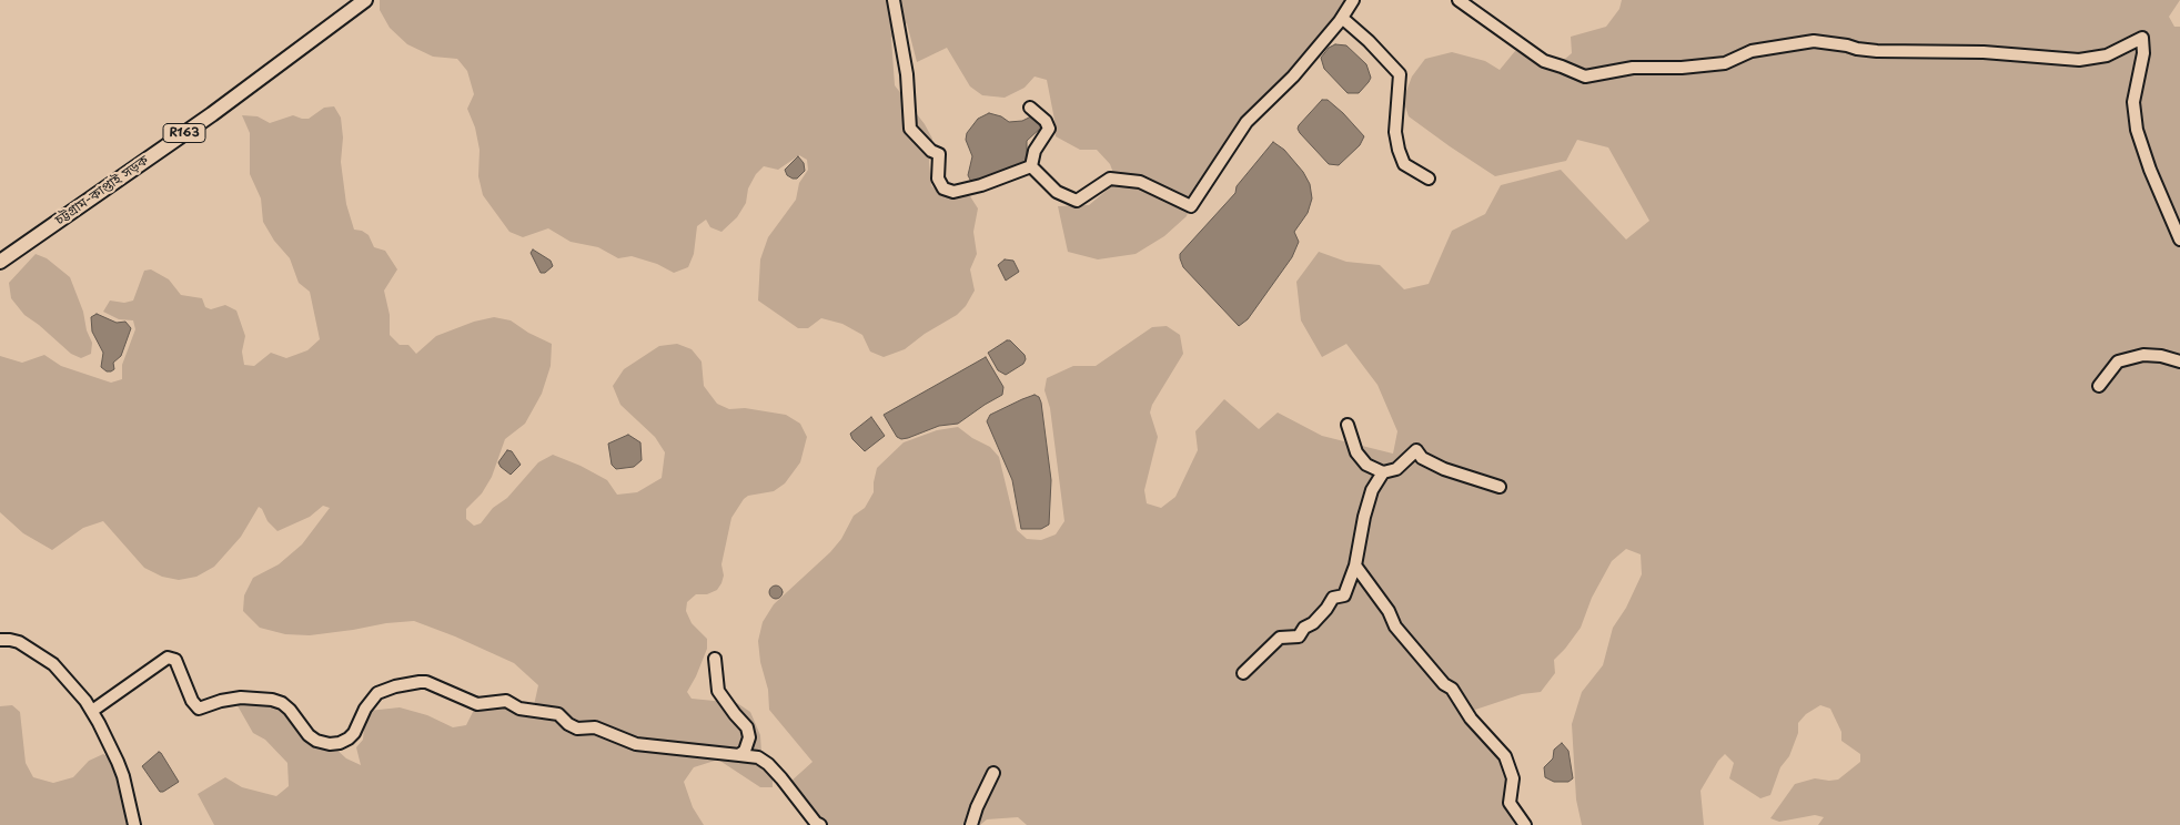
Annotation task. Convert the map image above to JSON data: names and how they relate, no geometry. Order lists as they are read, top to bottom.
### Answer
{
  "streets": {
    "main road": ["R163", "চট্টগ্রাম-কাপ্তাই সড়ক"]
  }
}
